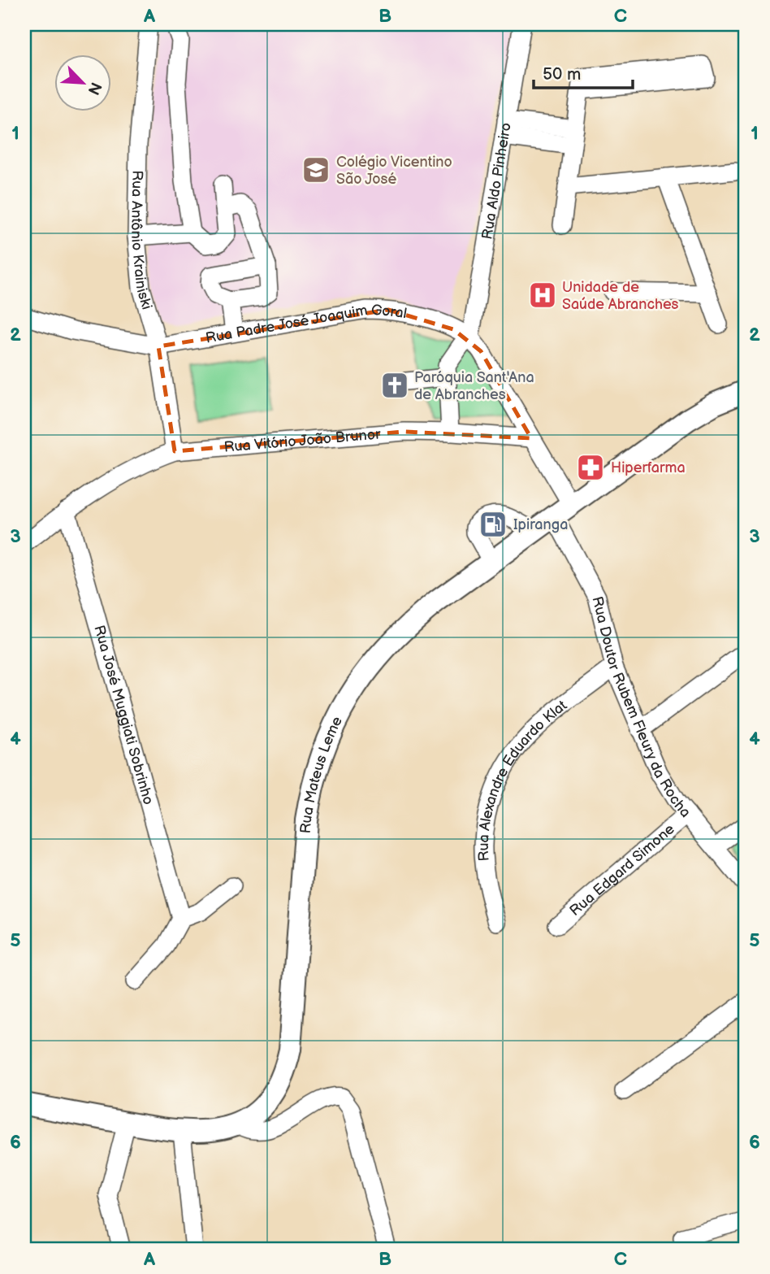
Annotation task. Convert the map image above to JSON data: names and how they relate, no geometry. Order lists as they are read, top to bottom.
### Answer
{
  "streets": {
    "main road": ["Rua Mateus Leme"],
    "street": [
      "Rua Aldo Pinheiro",
      "Rua Antônio Krainiski",
      "Rua Padre José Joaquim Goral",
      "Rua Vitório João Brunor",
      "Rua Doutor Rubem Fleury da Rocha",
      "Rua José Muggiati Sobrinho",
      "Rua Alexandre Eduardo Klat",
      "Rua Edgard Simone"
    ]
  },
  "crossings": [
    ["Rua Aldo Pinheiro", "Rua Padre José Joaquim Goral"],
    ["Rua Antônio Krainiski", "Rua Padre José Joaquim Goral"],
    ["Rua Antônio Krainiski", "Rua Vitório João Brunor"],
    ["Rua Padre José Joaquim Goral", "Rua Vitório João Brunor"],
    ["Rua Vitório João Brunor", "Rua José Muggiati Sobrinho"],
    ["Rua Doutor Rubem Fleury da Rocha", "Rua Mateus Leme"],
    ["Rua Doutor Rubem Fleury da Rocha", "Rua Alexandre Eduardo Klat"],
    ["Rua Doutor Rubem Fleury da Rocha", "Rua Edgard Simone"]
  ],
  "places": {
    "school or university": ["Colégio Vicentino São José"],
    "hospital": ["Unidade de Saúde Abranches"],
    "church": ["Paróquia Sant'Ana de Abranches"],
    "pharmacy": ["Hiperfarma"],
    "fuel station": ["Ipiranga"]
  },
  "scale_bar": "50 m",
  "north": "bottom right",
  "grid": {
    "columns": ["A", "B", "C"],
    "rows": [
      "1",
      "2",
      "3",
      "4",
      "5",
      "6"
    ]
  }
}
